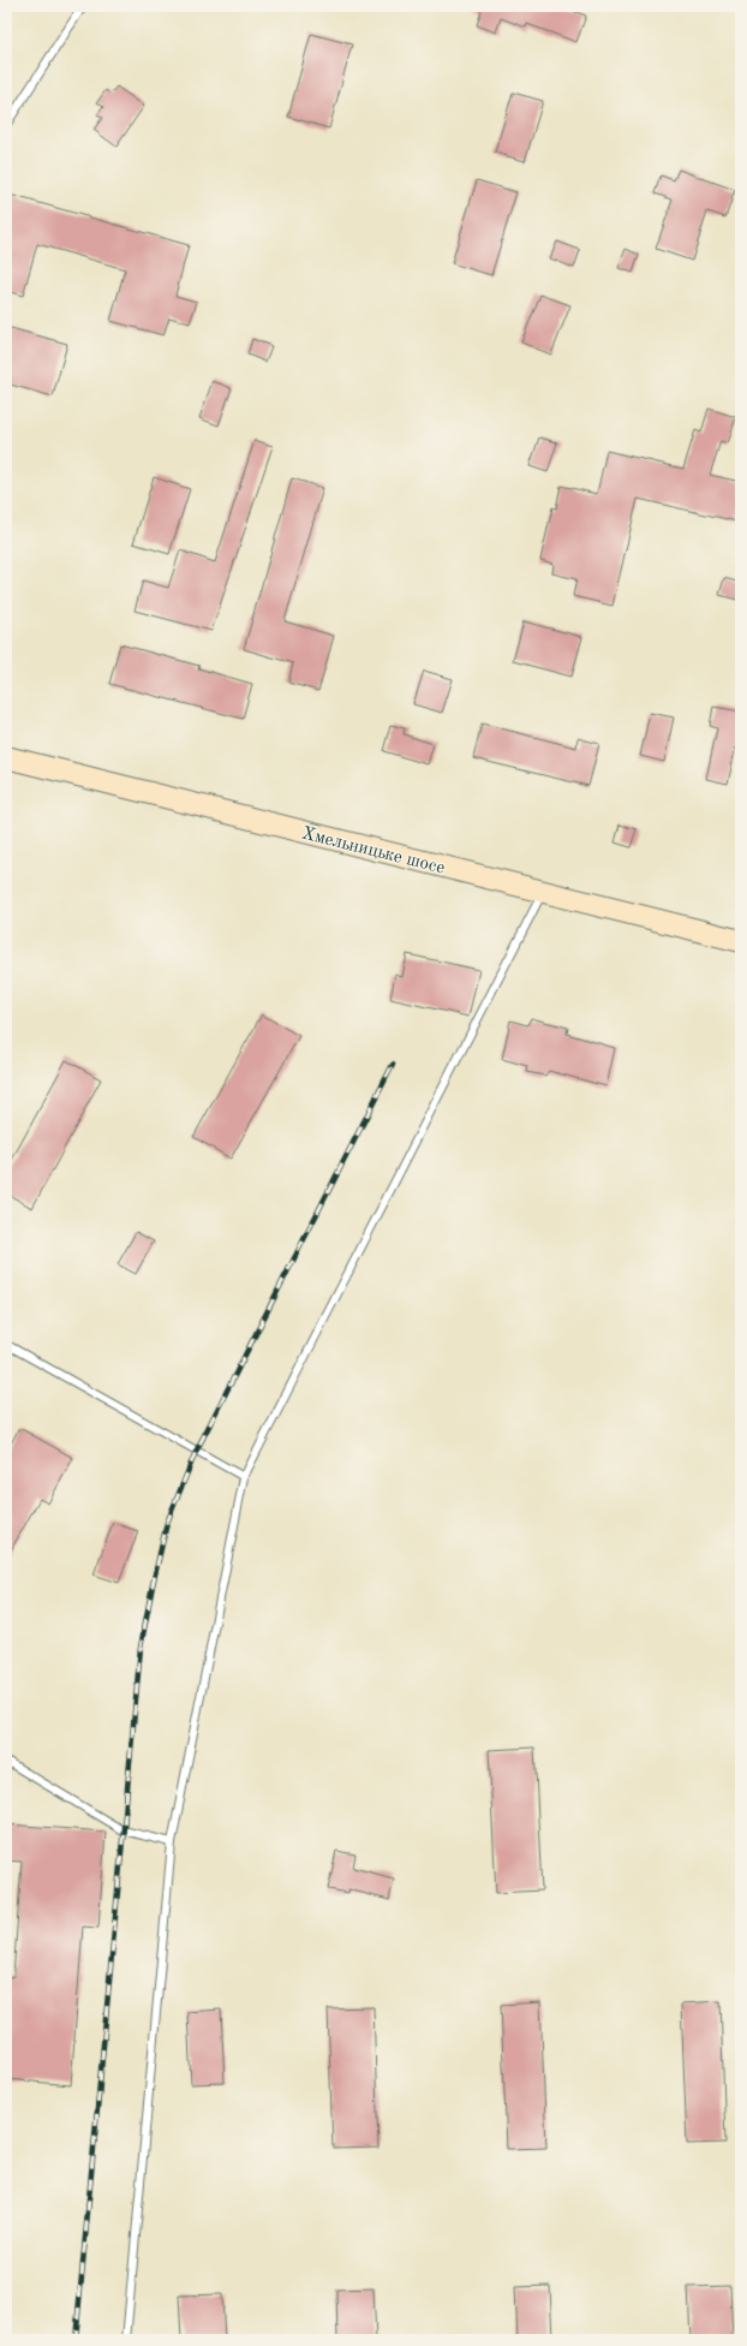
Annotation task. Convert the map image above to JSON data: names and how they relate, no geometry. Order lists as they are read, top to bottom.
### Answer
{
  "streets": {
    "street": ["Хмельницьке шосе"]
  }
}
